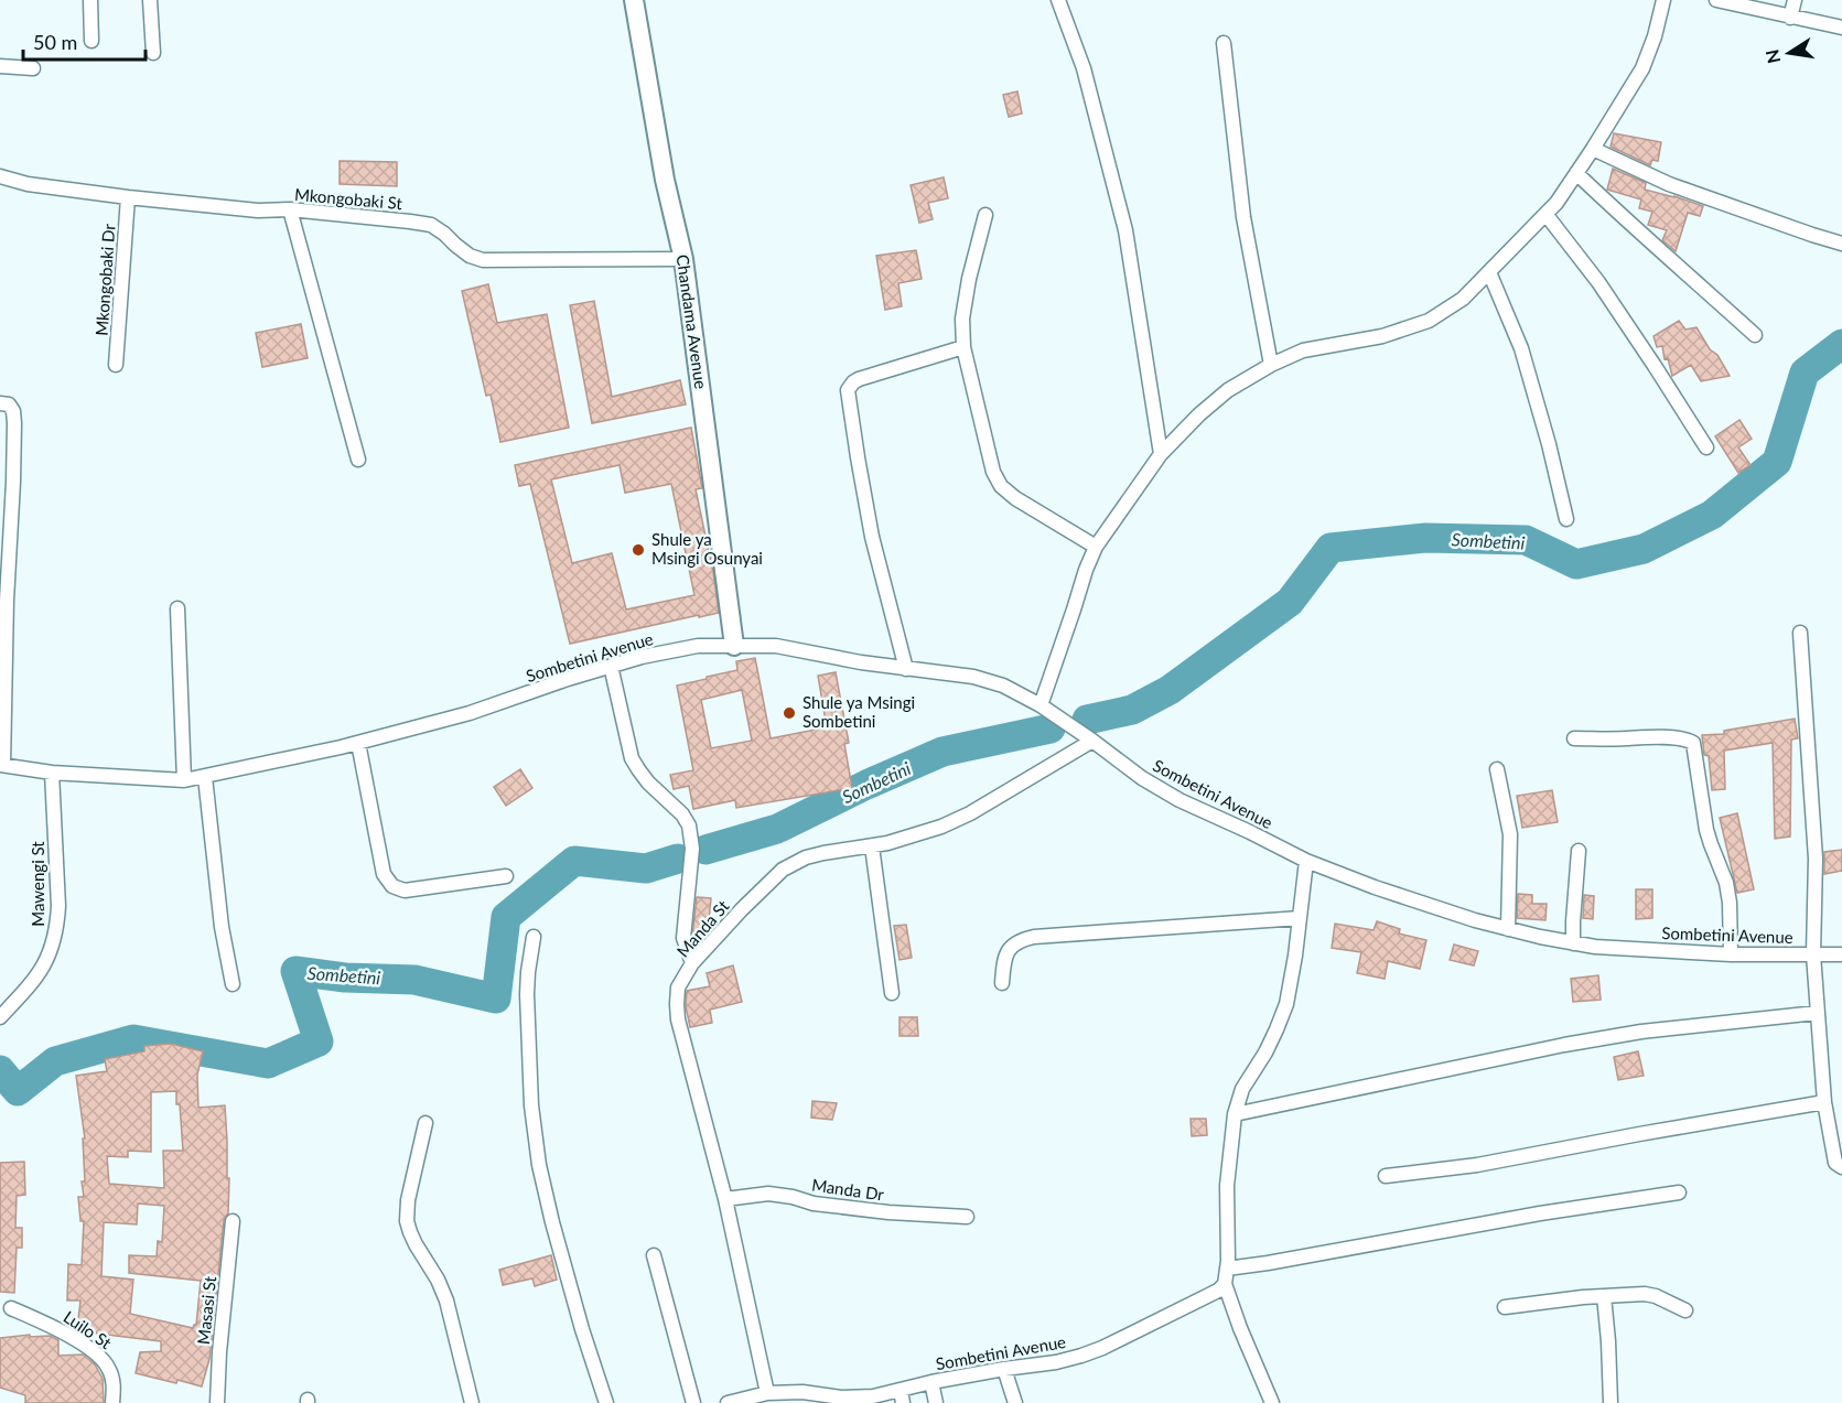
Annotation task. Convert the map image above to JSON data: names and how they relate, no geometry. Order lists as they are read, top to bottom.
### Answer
{
  "streets": {
    "street": [
      "Mkongobaki St",
      "Mkongobaki Dr",
      "Chandama Avenue",
      "Sombetini Avenue",
      "Mawengi St",
      "Manda St",
      "Manda Dr",
      "Masasi St",
      "Luilo St"
    ]
  },
  "crossings": [
    ["Mkongobaki St", "Mkongobaki Dr"],
    ["Mkongobaki St", "Chandama Avenue"],
    ["Chandama Avenue", "Sombetini Avenue"],
    ["Sombetini Avenue", "Mawengi St"],
    ["Sombetini Avenue", "Manda St"],
    ["Manda St", "Manda Dr"]
  ],
  "water": ["Sombetini"],
  "places": ["Shule ya Msingi Osunyai", "Shule ya Msingi Sombetini"],
  "scale_bar": "50 m",
  "north": "left"
}
